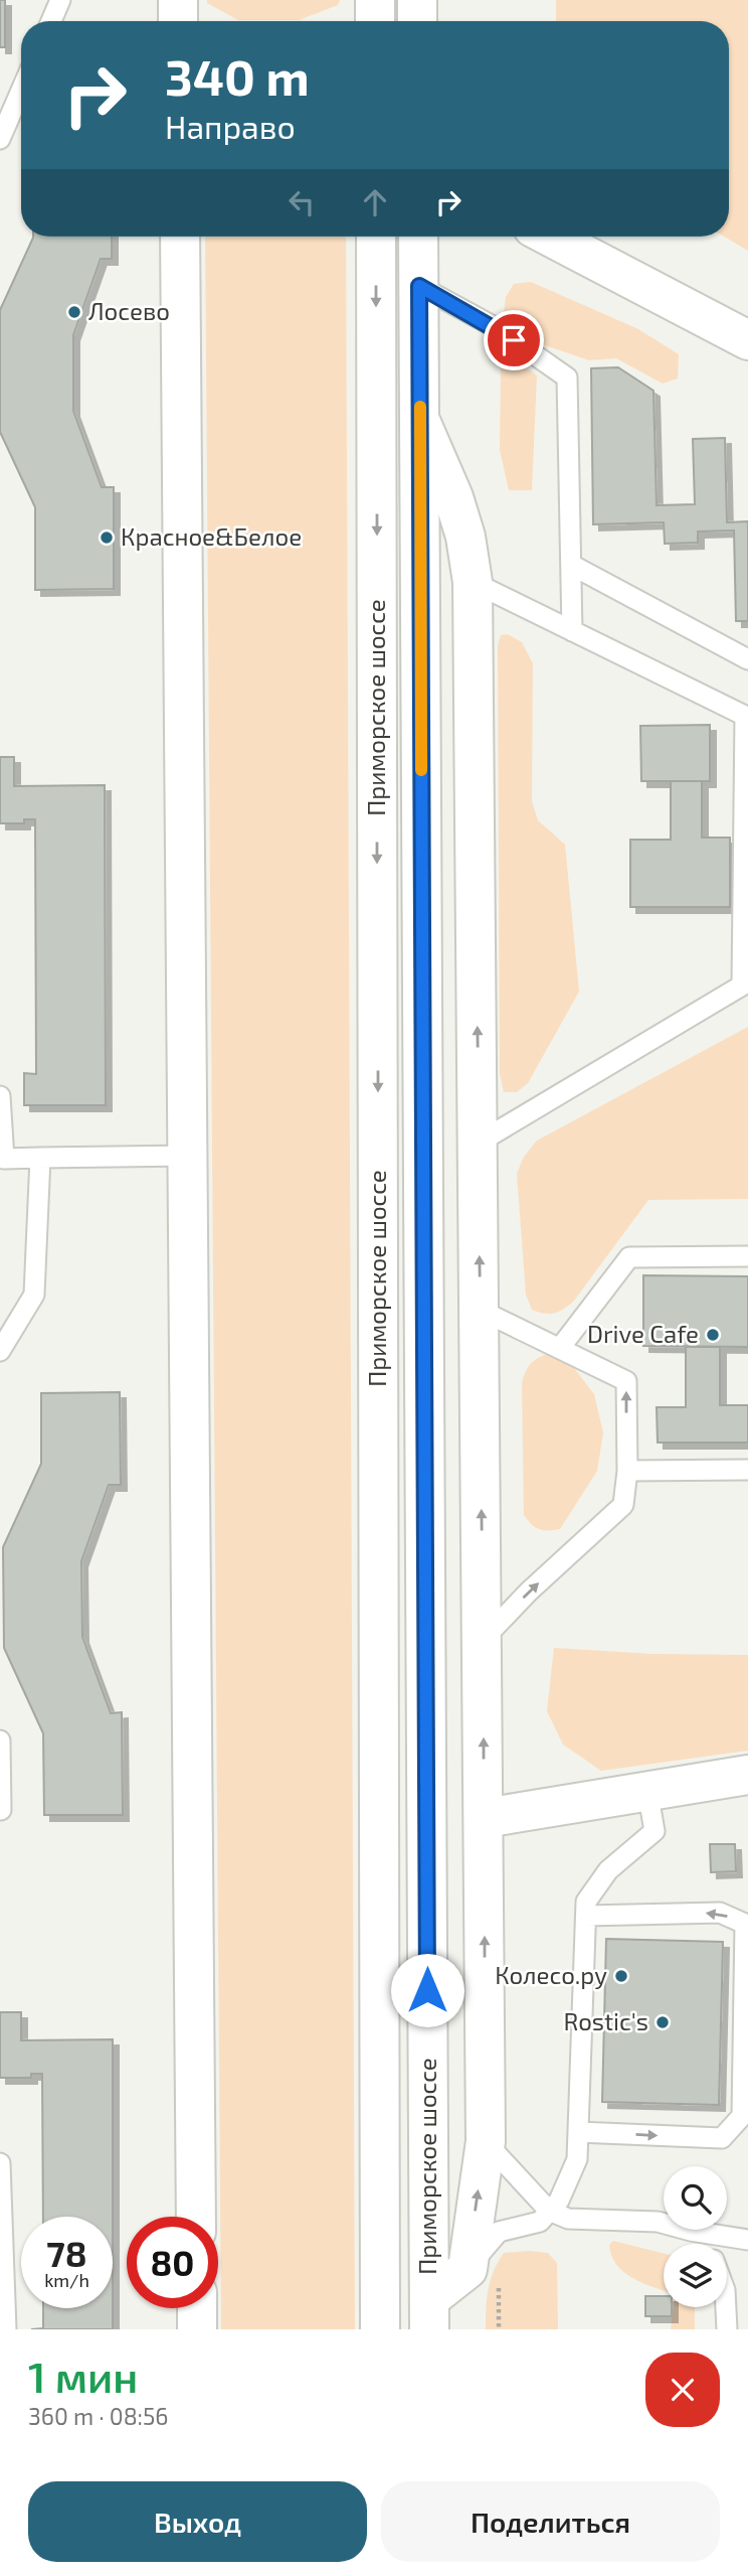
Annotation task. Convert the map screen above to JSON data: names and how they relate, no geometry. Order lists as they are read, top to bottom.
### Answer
{
  "streets": {
    "main road": ["Приморское шоссе"]
  },
  "places": [
    "Лосево",
    "Красное&Белое",
    "Drive Cafe",
    "Колесо.ру",
    "Rostic's"
  ],
  "page": {
    "turn": ["340 m", "Направо"],
    "speed": "78 km/h",
    "limit": "80",
    "heading": ["1 мин", "360 m · 08:56"],
    "buttons": ["Выход", "Поделиться"]
  }
}
